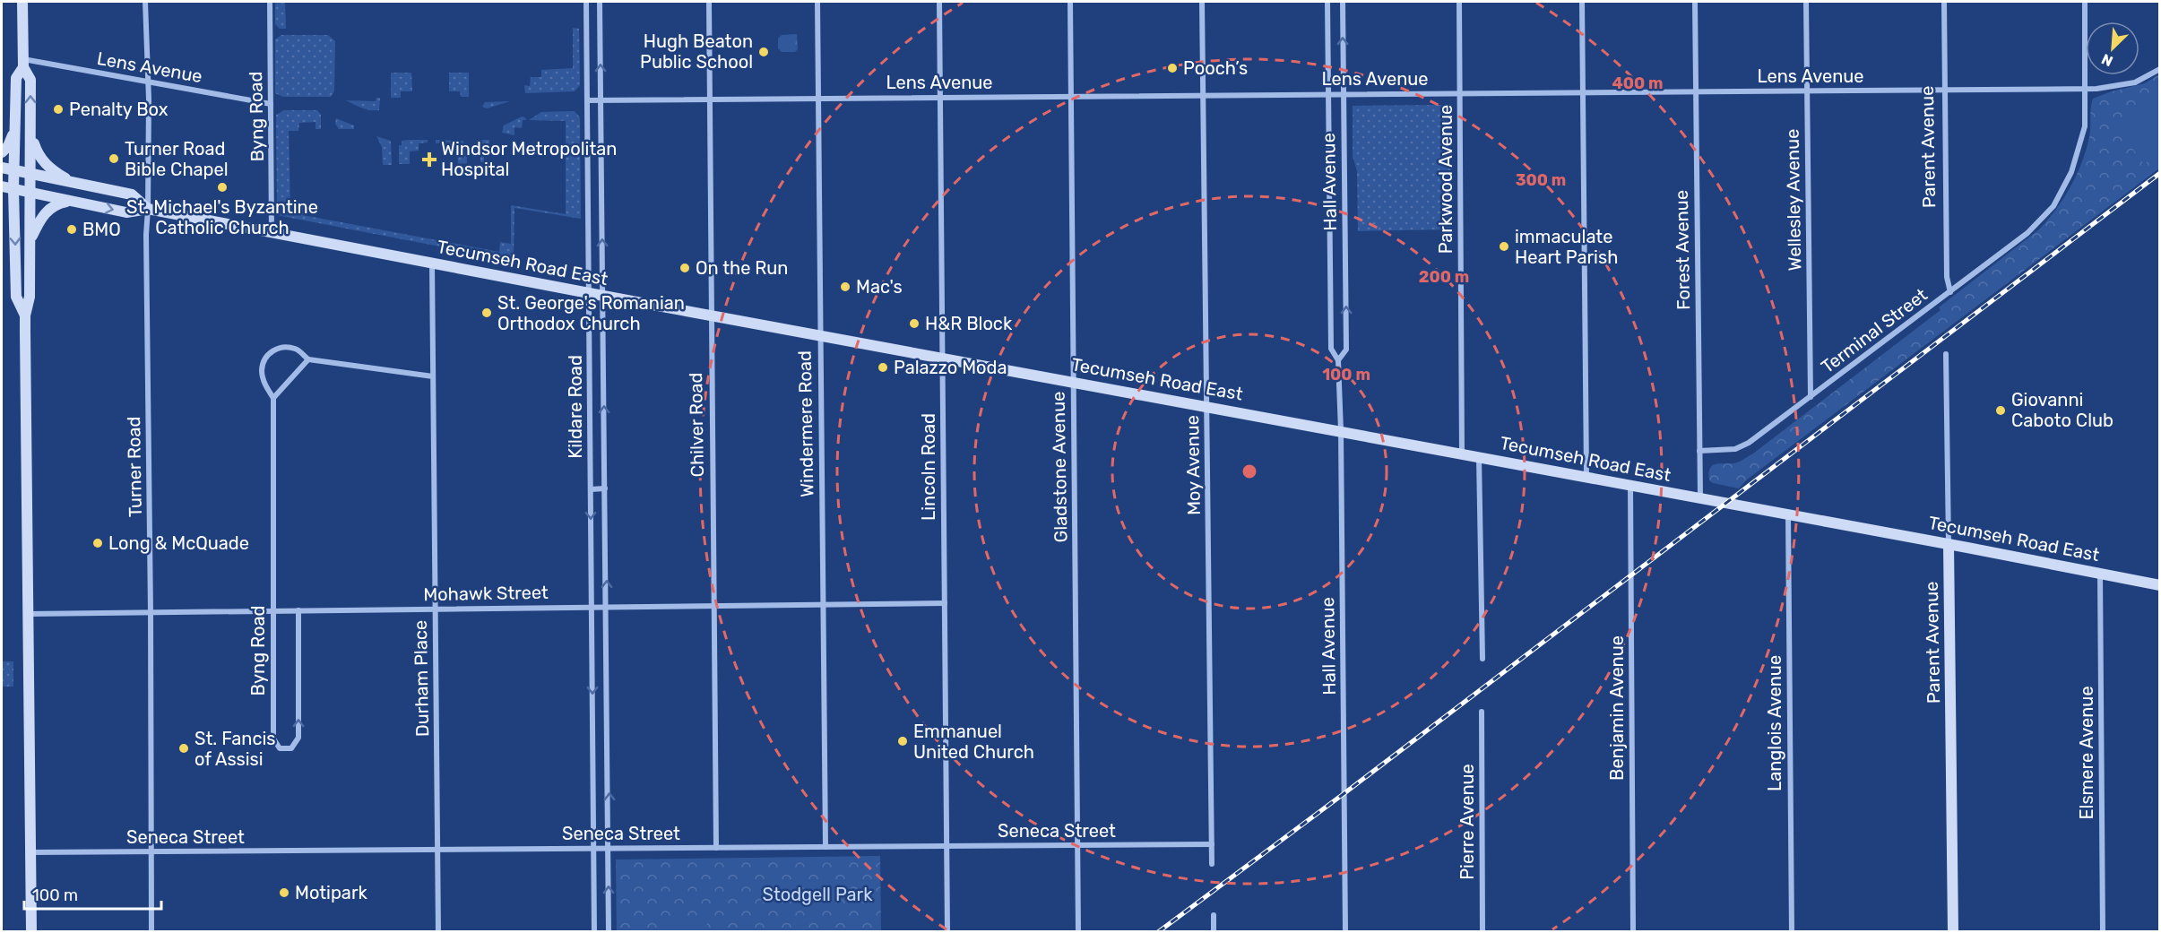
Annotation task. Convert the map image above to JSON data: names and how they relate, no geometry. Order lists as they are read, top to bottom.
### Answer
{
  "streets": {
    "main road": ["Parent Avenue", "Tecumseh Road East"],
    "street": [
      "Lens Avenue",
      "Byng Road",
      "Parkwood Avenue",
      "Hall Avenue",
      "Wellesley Avenue",
      "Forest Avenue",
      "Terminal Street",
      "Kildare Road",
      "Windermere Road",
      "Chilver Road",
      "Moy Avenue",
      "Turner Road",
      "Lincoln Road",
      "Gladstone Avenue",
      "Mohawk Street",
      "Durham Place",
      "Benjamin Avenue",
      "Langlois Avenue",
      "Elsmere Avenue",
      "Pierre Avenue",
      "Seneca Street"
    ]
  },
  "crossings": [
    ["Lens Avenue", "Byng Road"],
    ["Lens Avenue", "Parent Avenue"],
    ["Lens Avenue", "Parkwood Avenue"],
    ["Lens Avenue", "Hall Avenue"],
    ["Lens Avenue", "Wellesley Avenue"],
    ["Lens Avenue", "Forest Avenue"],
    ["Lens Avenue", "Terminal Street"],
    ["Lens Avenue", "Kildare Road"],
    ["Lens Avenue", "Windermere Road"],
    ["Lens Avenue", "Chilver Road"],
    ["Lens Avenue", "Moy Avenue"],
    ["Lens Avenue", "Turner Road"],
    ["Lens Avenue", "Lincoln Road"],
    ["Lens Avenue", "Gladstone Avenue"],
    ["Byng Road", "Tecumseh Road East"],
    ["Byng Road", "Mohawk Street"],
    ["Byng Road", "Durham Place"],
    ["Parent Avenue", "Tecumseh Road East"],
    ["Parent Avenue", "Terminal Street"],
    ["Parkwood Avenue", "Tecumseh Road East"],
    ["Hall Avenue", "Tecumseh Road East"],
    ["Wellesley Avenue", "Terminal Street"],
    ["Forest Avenue", "Tecumseh Road East"],
    ["Forest Avenue", "Terminal Street"],
    ["Tecumseh Road East", "Kildare Road"],
    ["Tecumseh Road East", "Windermere Road"],
    ["Tecumseh Road East", "Chilver Road"],
    ["Tecumseh Road East", "Moy Avenue"],
    ["Tecumseh Road East", "Turner Road"],
    ["Tecumseh Road East", "Lincoln Road"],
    ["Tecumseh Road East", "Gladstone Avenue"],
    ["Tecumseh Road East", "Durham Place"],
    ["Tecumseh Road East", "Benjamin Avenue"],
    ["Tecumseh Road East", "Langlois Avenue"],
    ["Tecumseh Road East", "Elsmere Avenue"],
    ["Kildare Road", "Mohawk Street"],
    ["Kildare Road", "Seneca Street"],
    ["Windermere Road", "Mohawk Street"],
    ["Windermere Road", "Seneca Street"],
    ["Chilver Road", "Mohawk Street"],
    ["Chilver Road", "Seneca Street"],
    ["Moy Avenue", "Seneca Street"],
    ["Turner Road", "Mohawk Street"],
    ["Turner Road", "Seneca Street"],
    ["Lincoln Road", "Mohawk Street"],
    ["Lincoln Road", "Seneca Street"],
    ["Gladstone Avenue", "Seneca Street"],
    ["Mohawk Street", "Durham Place"],
    ["Durham Place", "Seneca Street"]
  ],
  "parks": ["Stodgell Park"],
  "places": {
    "other": [
      "Hugh Beaton Public School",
      "Pooch’s",
      "Penalty Box",
      "Turner Road Bible Chapel",
      "St. Michael's Byzantine Catholic Church",
      "BMO",
      "immaculate Heart Parish",
      "On the Run",
      "Mac's",
      "St. George's Romanian Orthodox Church",
      "H&R Block",
      "Palazzo Moda",
      "Giovanni Caboto Club",
      "Long & McQuade",
      "Emmanuel United Church",
      "St. Fancis of Assisi",
      "Motipark"
    ],
    "health": ["Windsor Metropolitan Hospital"]
  },
  "scale_bar": "100 m",
  "north": "bottom left",
  "rings": [
    "400 m",
    "300 m",
    "200 m",
    "100 m"
  ]
}
